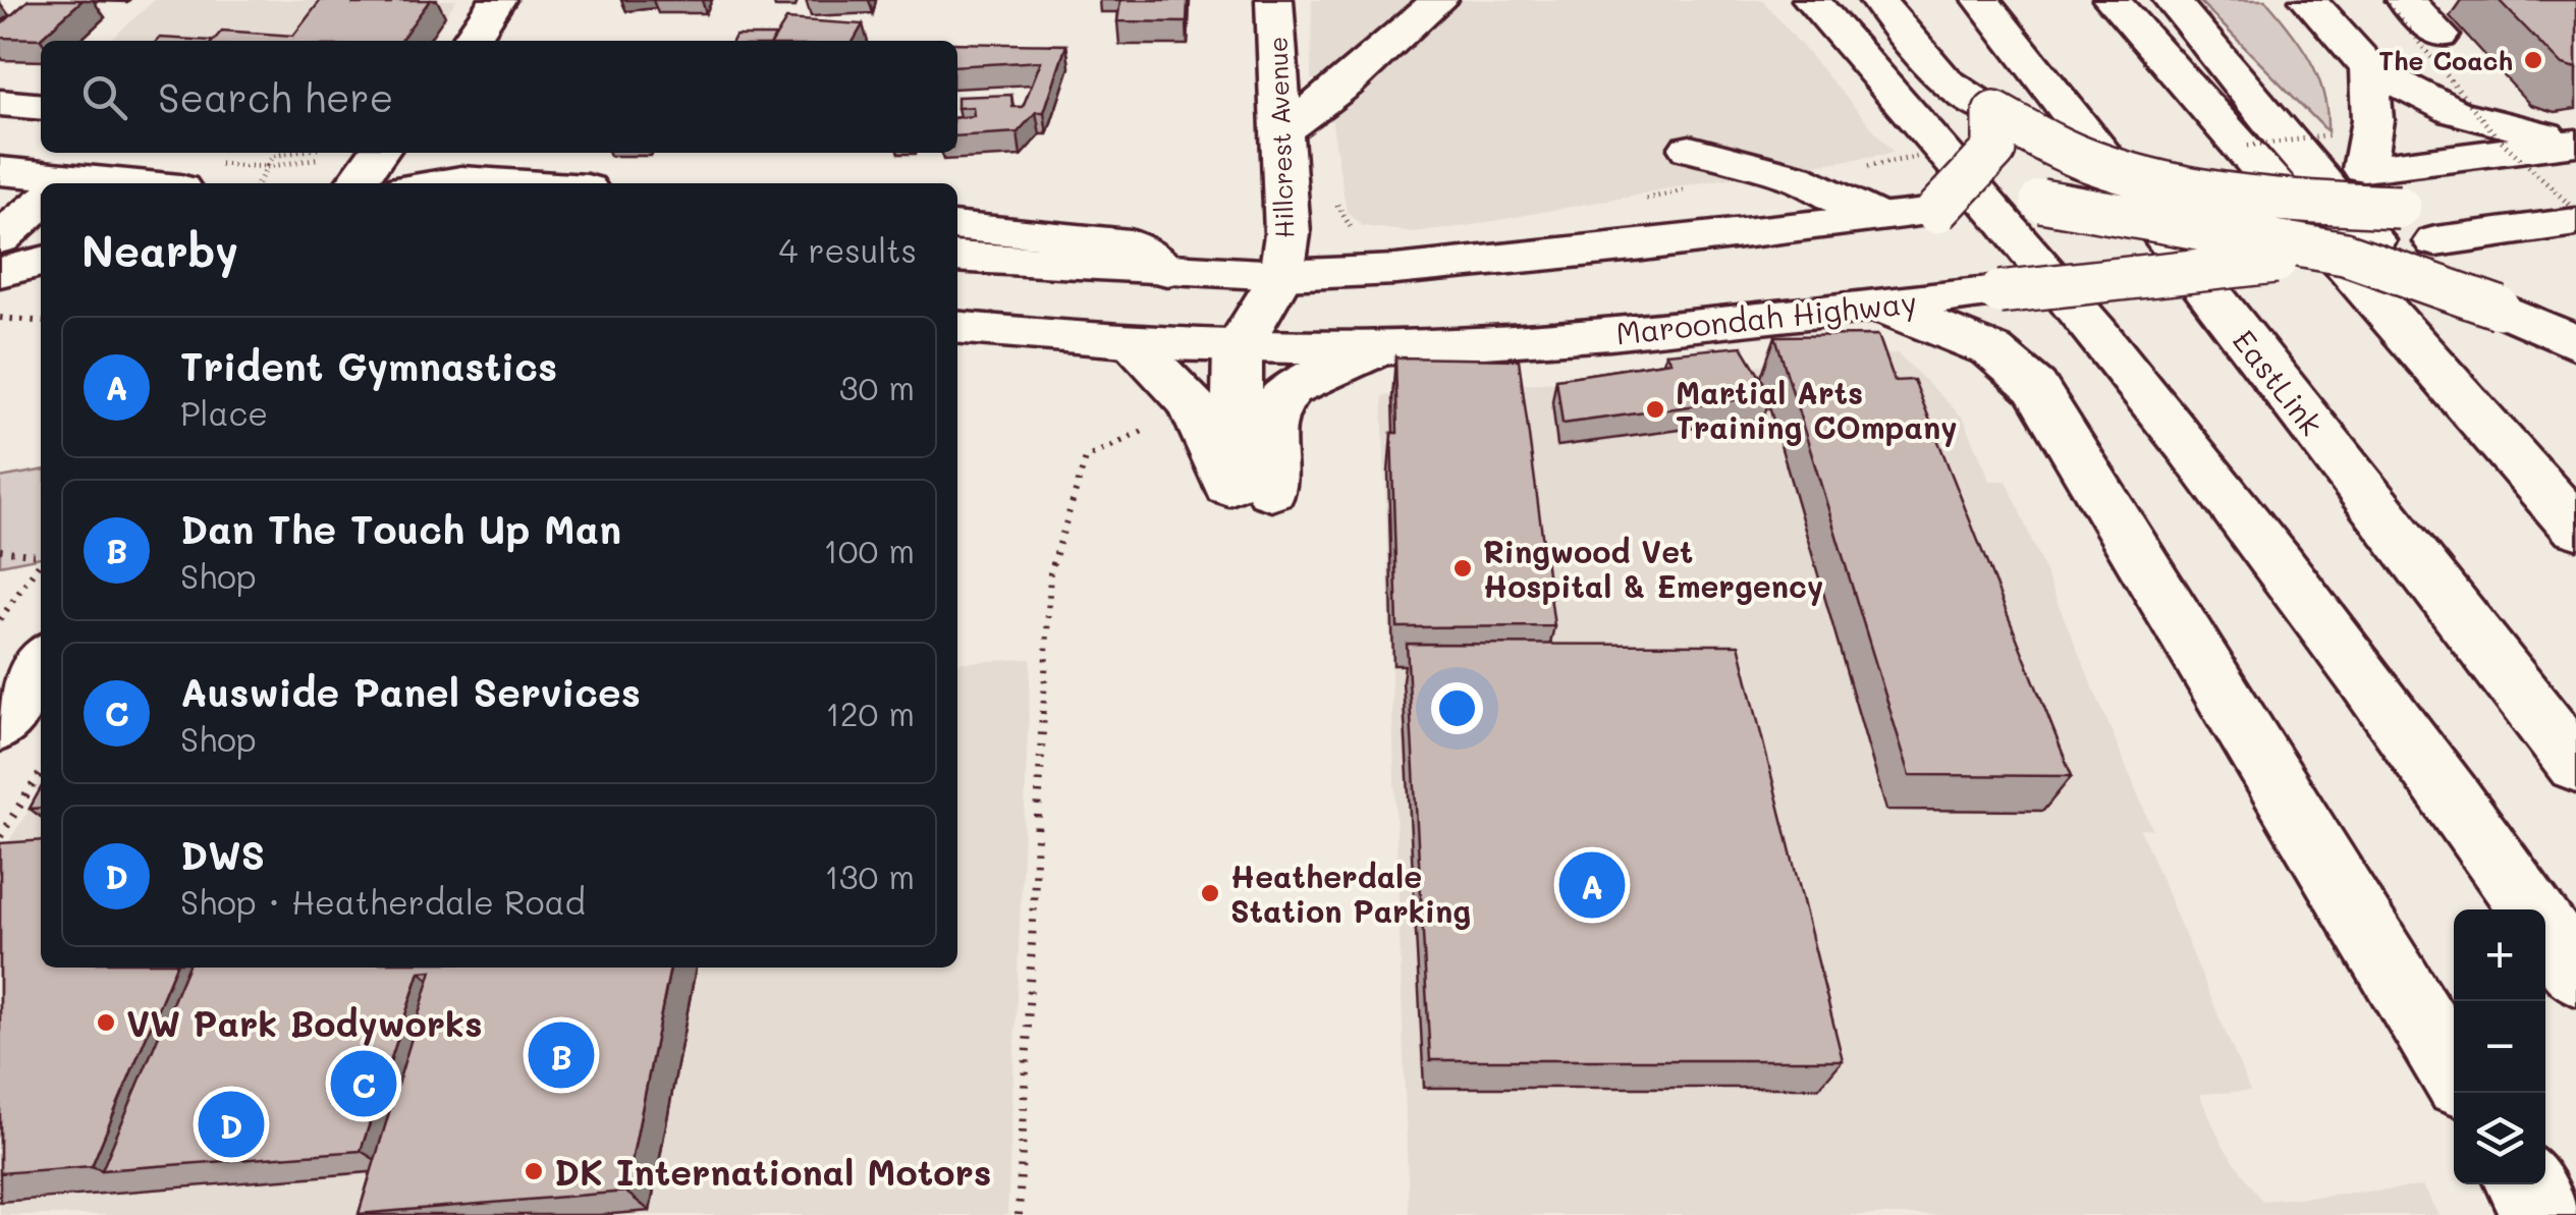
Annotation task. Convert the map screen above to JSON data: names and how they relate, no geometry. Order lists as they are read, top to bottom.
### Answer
{
  "streets": {
    "main road": ["Hillcrest Avenue", "Maroondah Highway", "EastLink"]
  },
  "places": [
    "The Coach",
    "Martial Arts Training COmpany",
    "Ringwood Vet Hospital & Emergency",
    "Heatherdale Station Parking",
    "VW Park Bodyworks",
    "DK International Motors"
  ],
  "page": {
    "search": "Search here",
    "heading": ["Nearby", "4 results"],
    "list": [
      {
        "mark": "A",
        "name": "Trident Gymnastics",
        "note": "Place",
        "value": "30 m"
      },
      {
        "mark": "B",
        "name": "Dan The Touch Up Man",
        "note": "Shop",
        "value": "100 m"
      },
      {
        "mark": "C",
        "name": "Auswide Panel Services",
        "note": "Shop",
        "value": "120 m"
      },
      {
        "mark": "D",
        "name": "DWS",
        "note": "Shop · Heatherdale Road",
        "value": "130 m"
      }
    ],
    "pins": [
      "A",
      "B",
      "C",
      "D"
    ],
    "map_buttons": ["+", "−"]
  }
}
